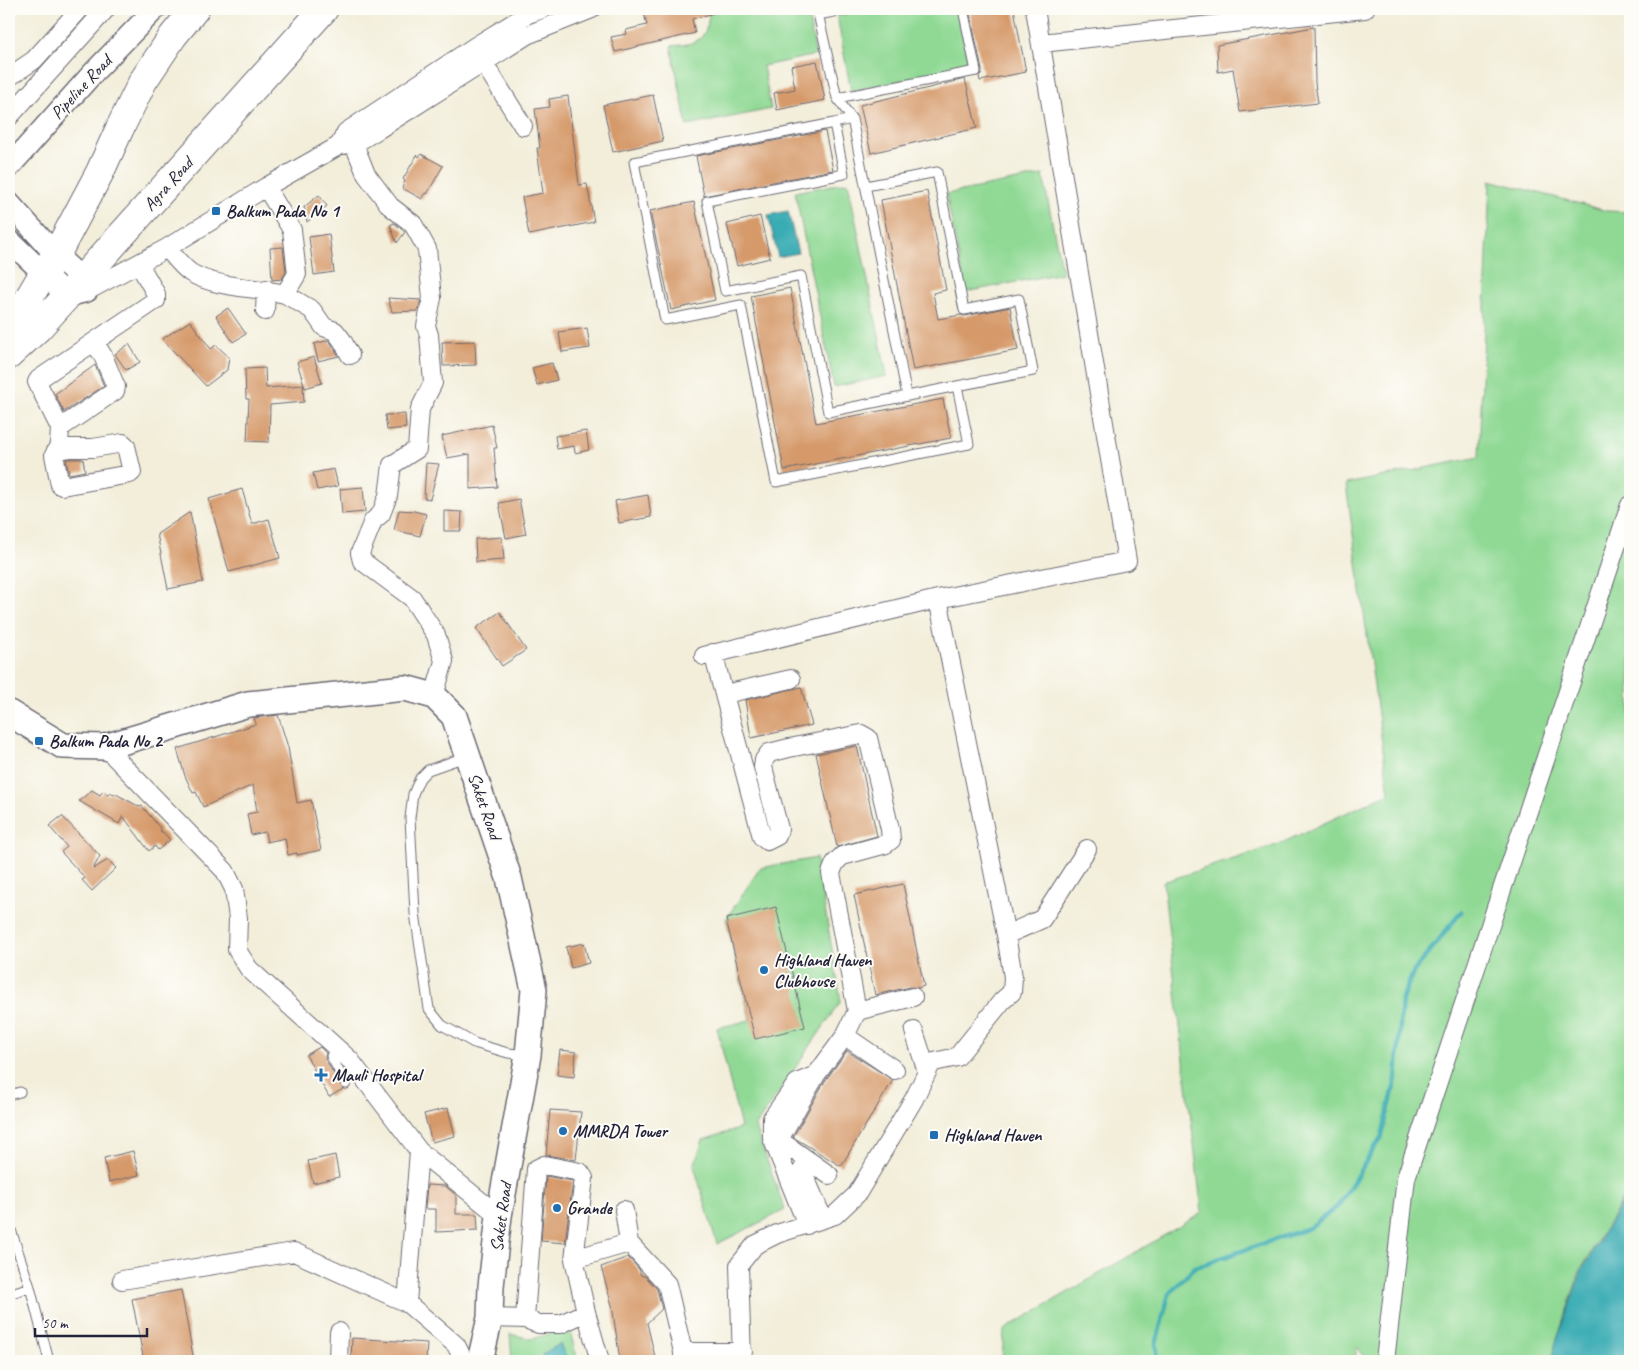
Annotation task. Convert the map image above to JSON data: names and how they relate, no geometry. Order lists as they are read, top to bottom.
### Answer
{
  "streets": {
    "highway": ["Agra Road"],
    "main road": ["Saket Road"],
    "street": ["Pipeline Road"]
  },
  "places": {
    "transit": ["Balkum Pada No 1", "Balkum Pada No 2", "Highland Haven"],
    "other": ["Highland Haven Clubhouse", "MMRDA Tower", "Grande"],
    "health": ["Mauli Hospital"]
  },
  "scale_bar": "50 m"
}
